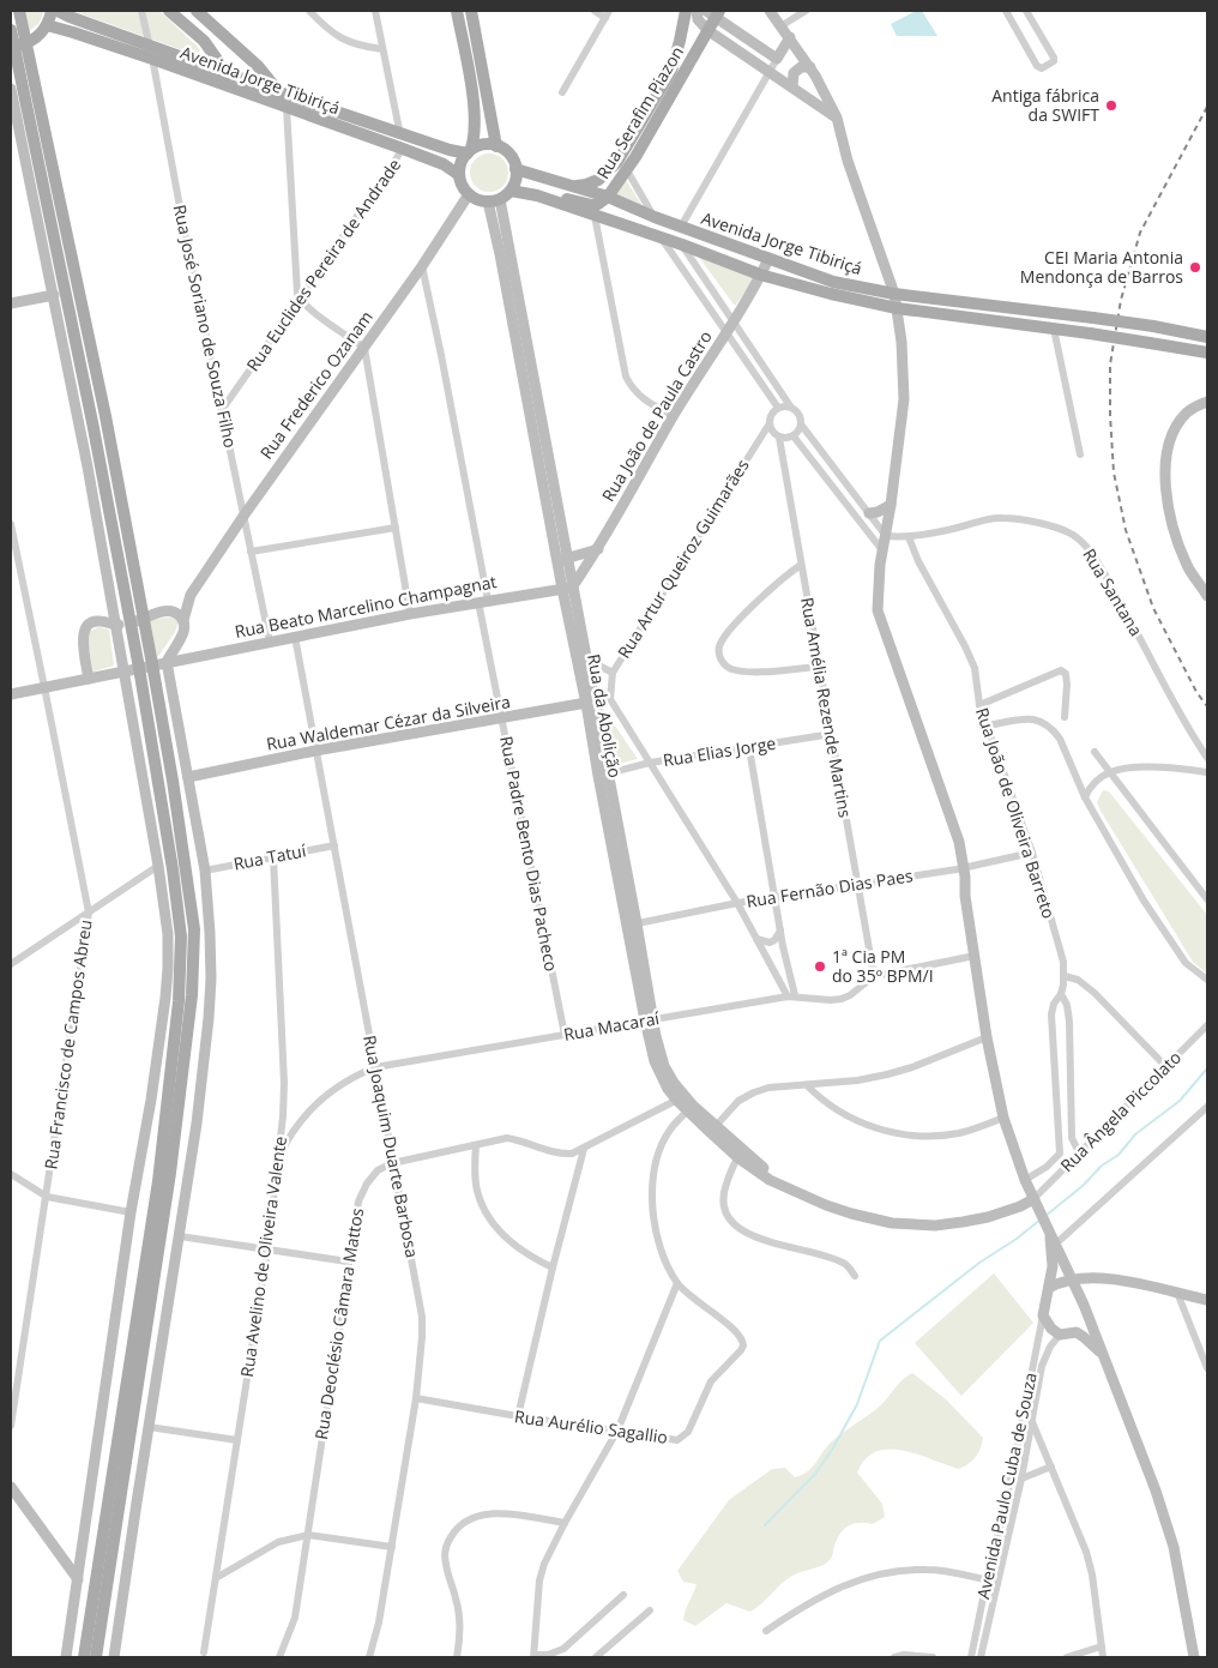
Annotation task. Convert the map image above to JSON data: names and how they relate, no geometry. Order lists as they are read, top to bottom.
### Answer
{
  "streets": {
    "main road": [
      "Avenida Jorge Tibiriçá",
      "Rua Serafim Piazon",
      "Rua Frederico Ozanam",
      "Rua João de Paula Castro",
      "Rua Beato Marcelino Champagnat",
      "Rua da Abolição",
      "Rua Waldemar Cézar da Silveira"
    ],
    "street": [
      "Rua Euclides Pereira de Andrade",
      "Rua José Soriano de Souza Filho",
      "Rua Artur Queiroz Guimarães",
      "Rua Santana",
      "Rua Amélia Rezende Martins",
      "Rua Elias Jorge",
      "Rua João de Oliveira Barreto",
      "Rua Padre Bento Dias Pacheco",
      "Rua Tatuí",
      "Rua Fernão Dias Paes",
      "Rua Macaraí",
      "Rua Francisco de Campos Abreu",
      "Rua Ângela Piccolato",
      "Rua Joaquim Duarte Barbosa",
      "Rua Avelino de Oliveira Valente",
      "Rua Deoclésio Câmara Mattos",
      "Rua Aurélio Sagallio",
      "Avenida Paulo Cuba de Souza"
    ]
  },
  "crossings": [
    ["Avenida Jorge Tibiriçá", "Rua Serafim Piazon"],
    ["Avenida Jorge Tibiriçá", "Rua Euclides Pereira de Andrade"],
    ["Avenida Jorge Tibiriçá", "Rua José Soriano de Souza Filho"],
    ["Avenida Jorge Tibiriçá", "Rua Frederico Ozanam"],
    ["Avenida Jorge Tibiriçá", "Rua João de Paula Castro"],
    ["Avenida Jorge Tibiriçá", "Rua da Abolição"],
    ["Rua Euclides Pereira de Andrade", "Rua José Soriano de Souza Filho"],
    ["Rua José Soriano de Souza Filho", "Rua Frederico Ozanam"],
    ["Rua José Soriano de Souza Filho", "Rua Beato Marcelino Champagnat"],
    ["Rua Frederico Ozanam", "Rua Beato Marcelino Champagnat"],
    ["Rua Frederico Ozanam", "Rua da Abolição"],
    ["Rua Frederico Ozanam", "Rua Padre Bento Dias Pacheco"],
    ["Rua João de Paula Castro", "Rua Beato Marcelino Champagnat"],
    ["Rua João de Paula Castro", "Rua da Abolição"],
    ["Rua Artur Queiroz Guimarães", "Rua Amélia Rezende Martins"],
    ["Rua Artur Queiroz Guimarães", "Rua Elias Jorge"],
    ["Rua Santana", "Rua João de Oliveira Barreto"],
    ["Rua Beato Marcelino Champagnat", "Rua da Abolição"],
    ["Rua Beato Marcelino Champagnat", "Rua Padre Bento Dias Pacheco"],
    ["Rua Beato Marcelino Champagnat", "Rua Joaquim Duarte Barbosa"],
    ["Rua Amélia Rezende Martins", "Rua Elias Jorge"],
    ["Rua Amélia Rezende Martins", "Rua Fernão Dias Paes"],
    ["Rua Amélia Rezende Martins", "Rua Macaraí"],
    ["Rua da Abolição", "Rua Waldemar Cézar da Silveira"],
    ["Rua da Abolição", "Rua Elias Jorge"],
    ["Rua da Abolição", "Rua Fernão Dias Paes"],
    ["Rua da Abolição", "Rua Macaraí"],
    ["Rua da Abolição", "Rua Ângela Piccolato"],
    ["Rua da Abolição", "Rua Deoclésio Câmara Mattos"],
    ["Rua Waldemar Cézar da Silveira", "Rua Padre Bento Dias Pacheco"],
    ["Rua Waldemar Cézar da Silveira", "Rua Joaquim Duarte Barbosa"],
    ["Rua João de Oliveira Barreto", "Rua Fernão Dias Paes"],
    ["Rua João de Oliveira Barreto", "Rua Ângela Piccolato"],
    ["Rua Padre Bento Dias Pacheco", "Rua Macaraí"],
    ["Rua Tatuí", "Rua Joaquim Duarte Barbosa"],
    ["Rua Tatuí", "Rua Avelino de Oliveira Valente"],
    ["Rua Macaraí", "Rua Joaquim Duarte Barbosa"],
    ["Rua Macaraí", "Rua Avelino de Oliveira Valente"],
    ["Rua Joaquim Duarte Barbosa", "Rua Deoclésio Câmara Mattos"],
    ["Rua Joaquim Duarte Barbosa", "Rua Aurélio Sagallio"]
  ],
  "places": ["Antiga fábrica da SWIFT", "CEI Maria Antonia Mendonça de Barros", "1ª Cia PM do 35º BPM/I"]
}
